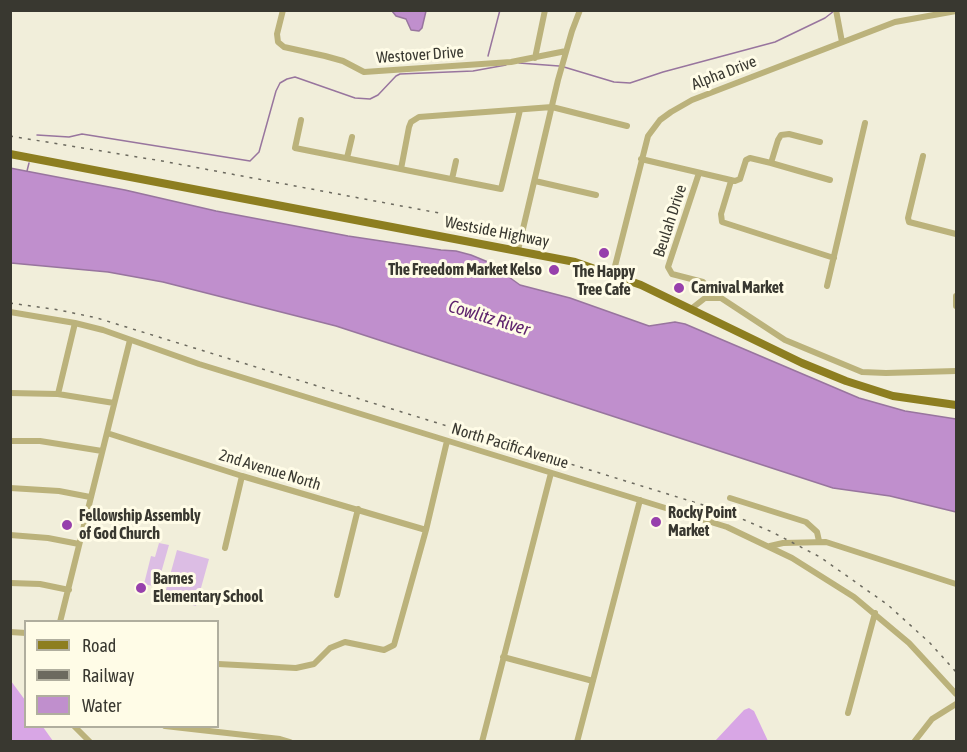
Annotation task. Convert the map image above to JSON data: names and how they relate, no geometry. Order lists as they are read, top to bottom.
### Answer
{
  "streets": {
    "main road": ["Westside Highway"],
    "street": [
      "Westover Drive",
      "Alpha Drive",
      "Beulah Drive",
      "North Pacific Avenue",
      "2nd Avenue North"
    ]
  },
  "crossings": [
    ["Alpha Drive", "Westside Highway"]
  ],
  "water": ["Cowlitz River"],
  "places": [
    "The Happy Tree Cafe",
    "The Freedom Market Kelso",
    "Carnival Market",
    "Rocky Point Market",
    "Fellowship Assembly of God Church",
    "Barnes Elementary School"
  ],
  "legend": ["Road", "Railway", "Water"]
}
